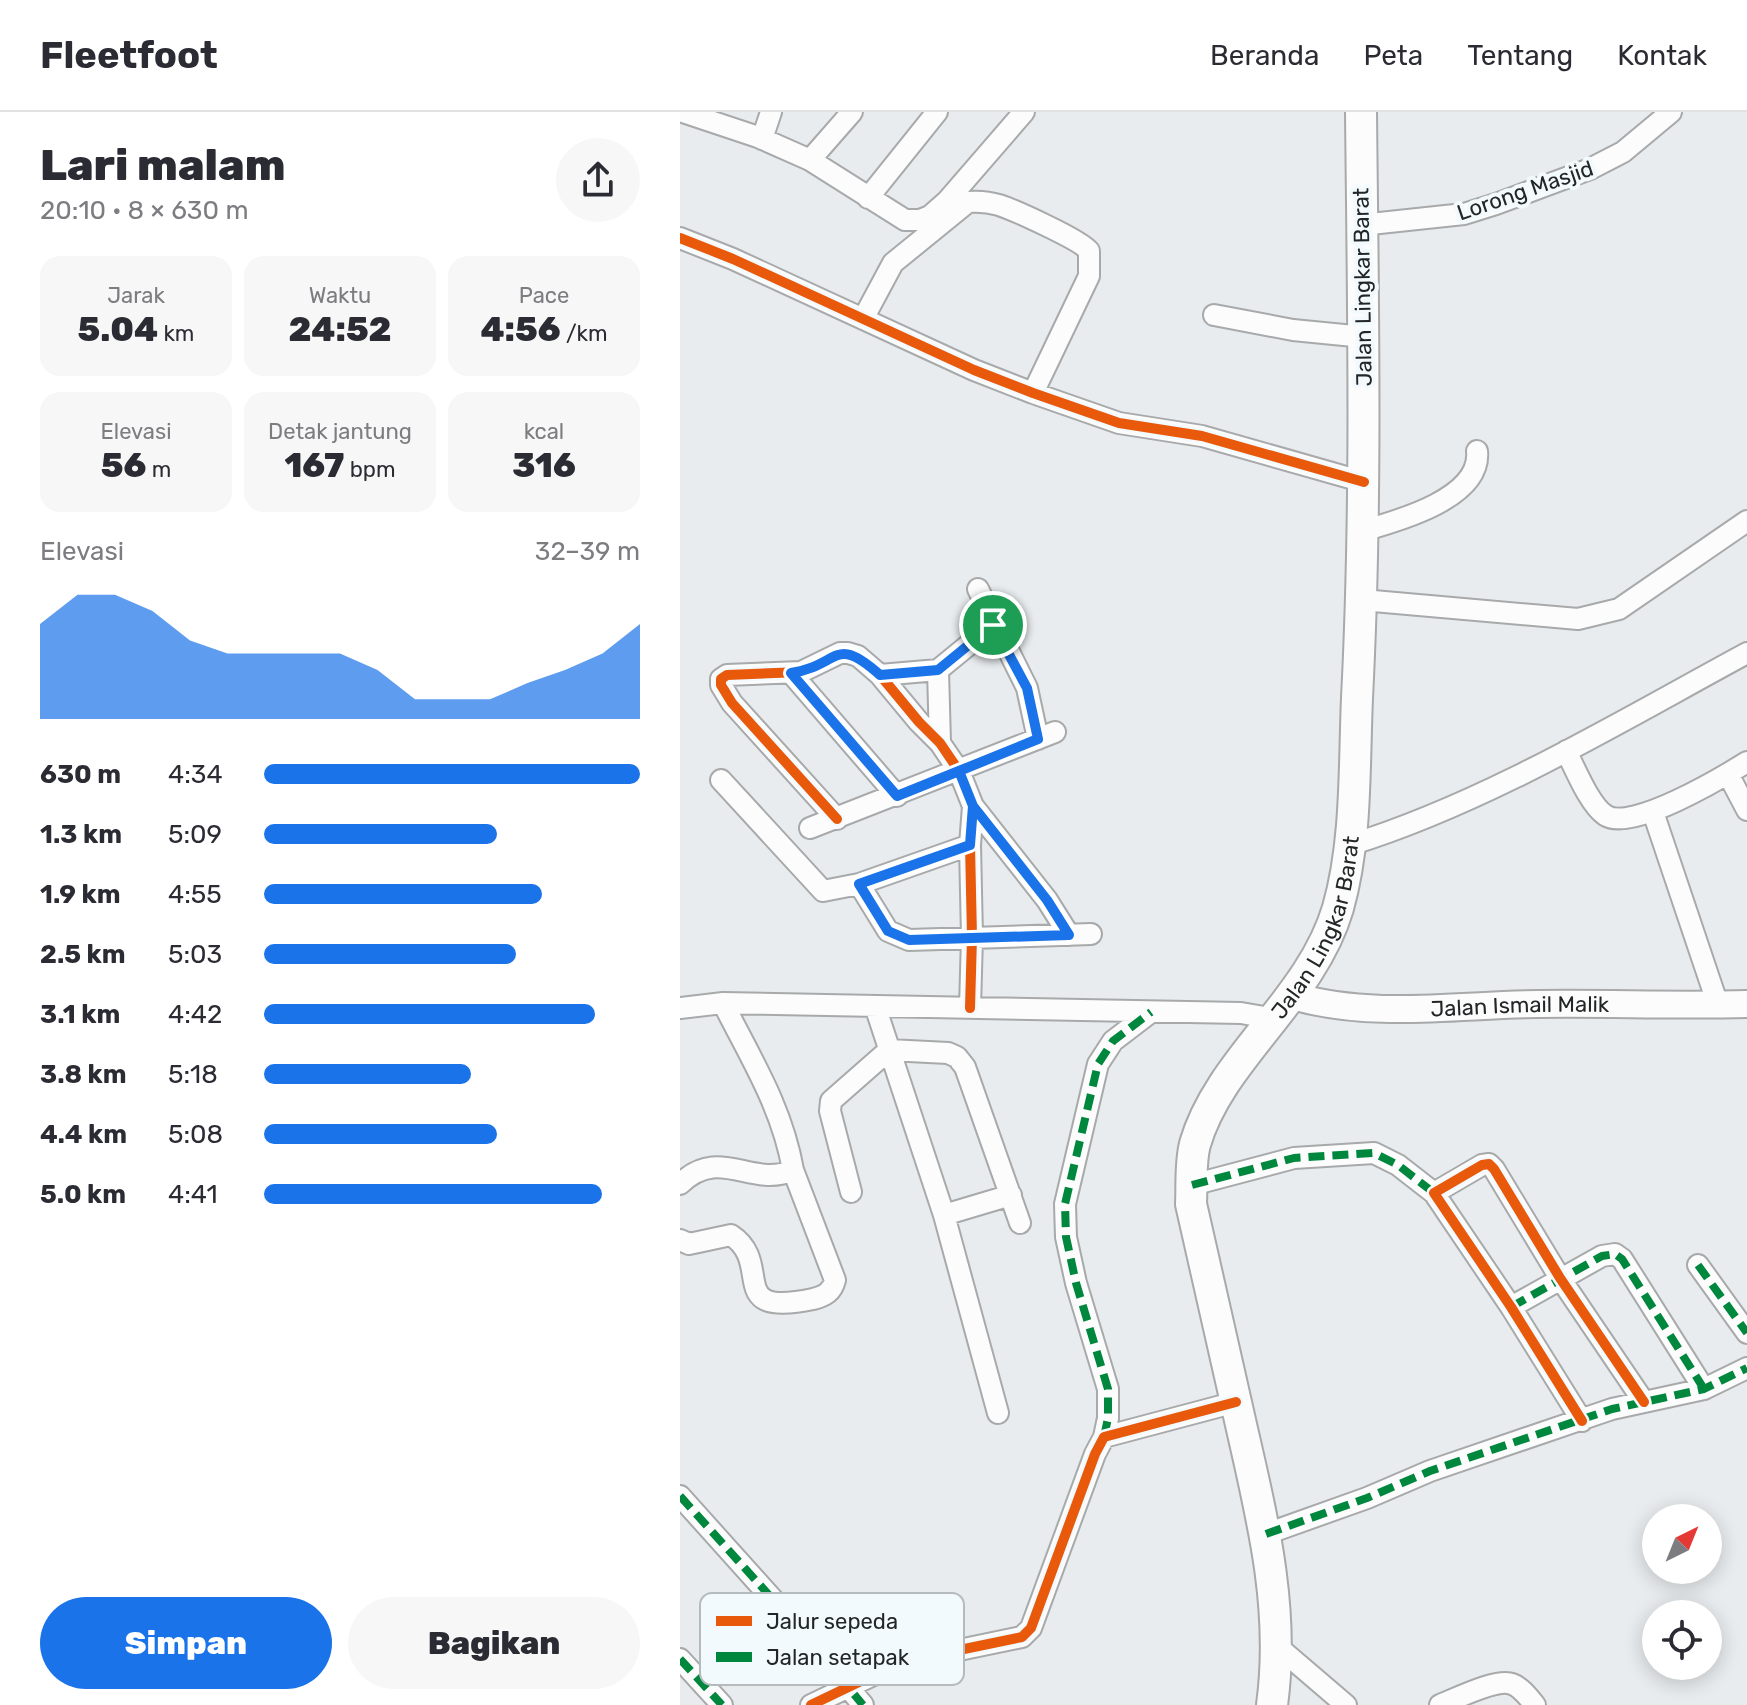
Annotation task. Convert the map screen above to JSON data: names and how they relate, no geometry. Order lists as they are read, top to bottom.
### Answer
{
  "streets": {
    "highway": ["Jalan Lingkar Barat"],
    "main road": ["Jalan Ismail Malik"],
    "street": ["Lorong Masjid"]
  },
  "crossings": [
    ["Lorong Masjid", "Jalan Lingkar Barat"],
    ["Jalan Lingkar Barat", "Jalan Ismail Malik"]
  ],
  "legend": ["Jalur sepeda", "Jalan setapak"],
  "north": "top right",
  "page": {
    "header": "Fleetfoot",
    "nav": [
      "Beranda",
      "Peta",
      "Tentang",
      "Kontak"
    ],
    "heading": ["Lari malam", "20:10 · 8 × 630 m"],
    "stats": [
      ["Jarak", "5.04 km"],
      ["Waktu", "24:52"],
      ["Pace", "4:56 /km"],
      ["Elevasi", "56 m"],
      ["Detak jantung", "167 bpm"],
      ["kcal", "316"]
    ],
    "chart": ["Elevasi", "32–39 m"],
    "list": [
      {
        "name": "630 m",
        "note": "4:34"
      },
      {
        "name": "1.3 km",
        "note": "5:09"
      },
      {
        "name": "1.9 km",
        "note": "4:55"
      },
      {
        "name": "2.5 km",
        "note": "5:03"
      },
      {
        "name": "3.1 km",
        "note": "4:42"
      },
      {
        "name": "3.8 km",
        "note": "5:18"
      },
      {
        "name": "4.4 km",
        "note": "5:08"
      },
      {
        "name": "5.0 km",
        "note": "4:41"
      }
    ],
    "buttons": ["Simpan", "Bagikan"]
  }
}
